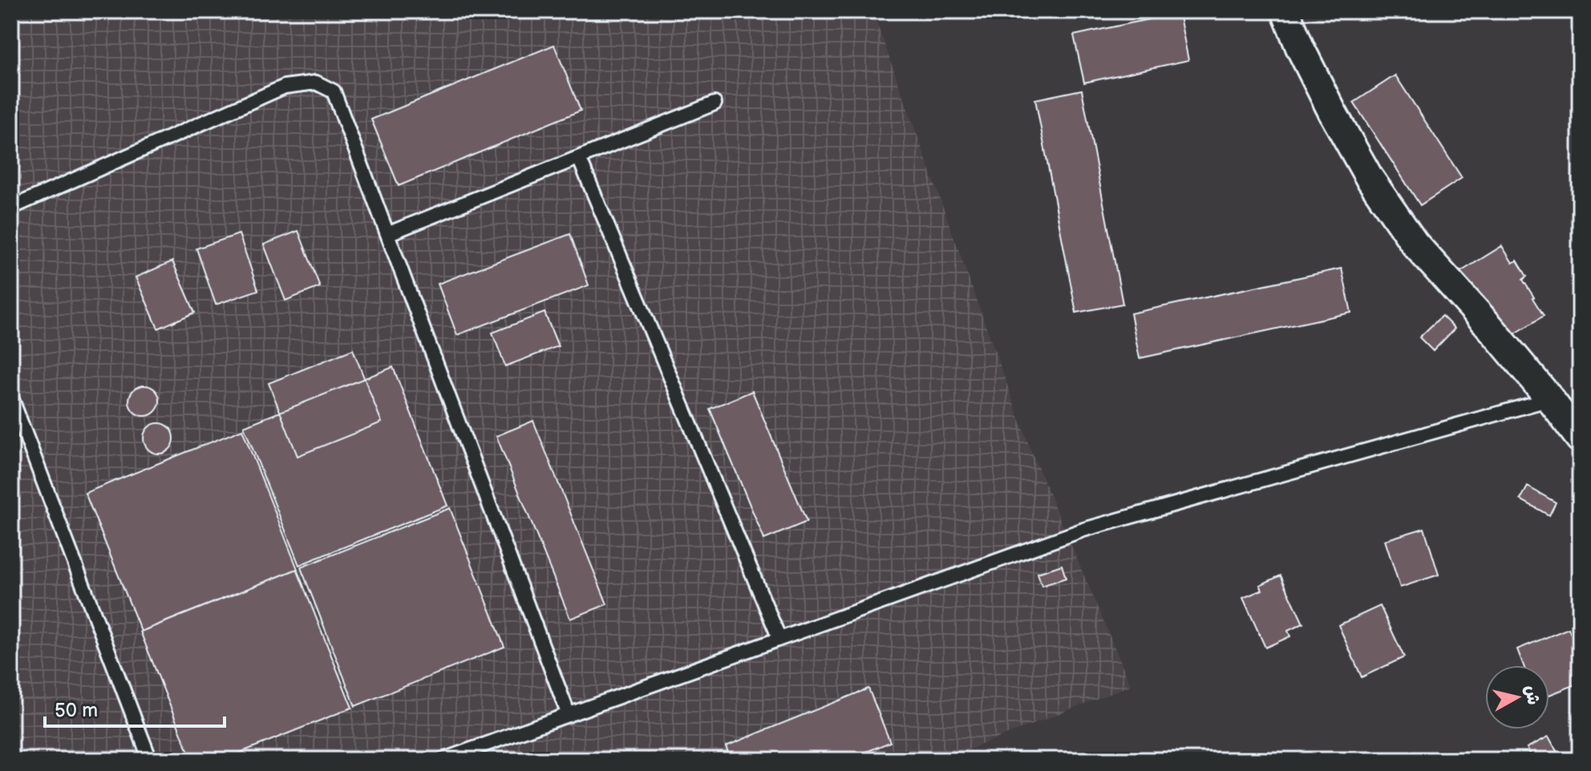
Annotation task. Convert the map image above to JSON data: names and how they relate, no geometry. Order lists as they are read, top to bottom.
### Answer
{
  "scale_bar": "50 m",
  "north": "right"
}
